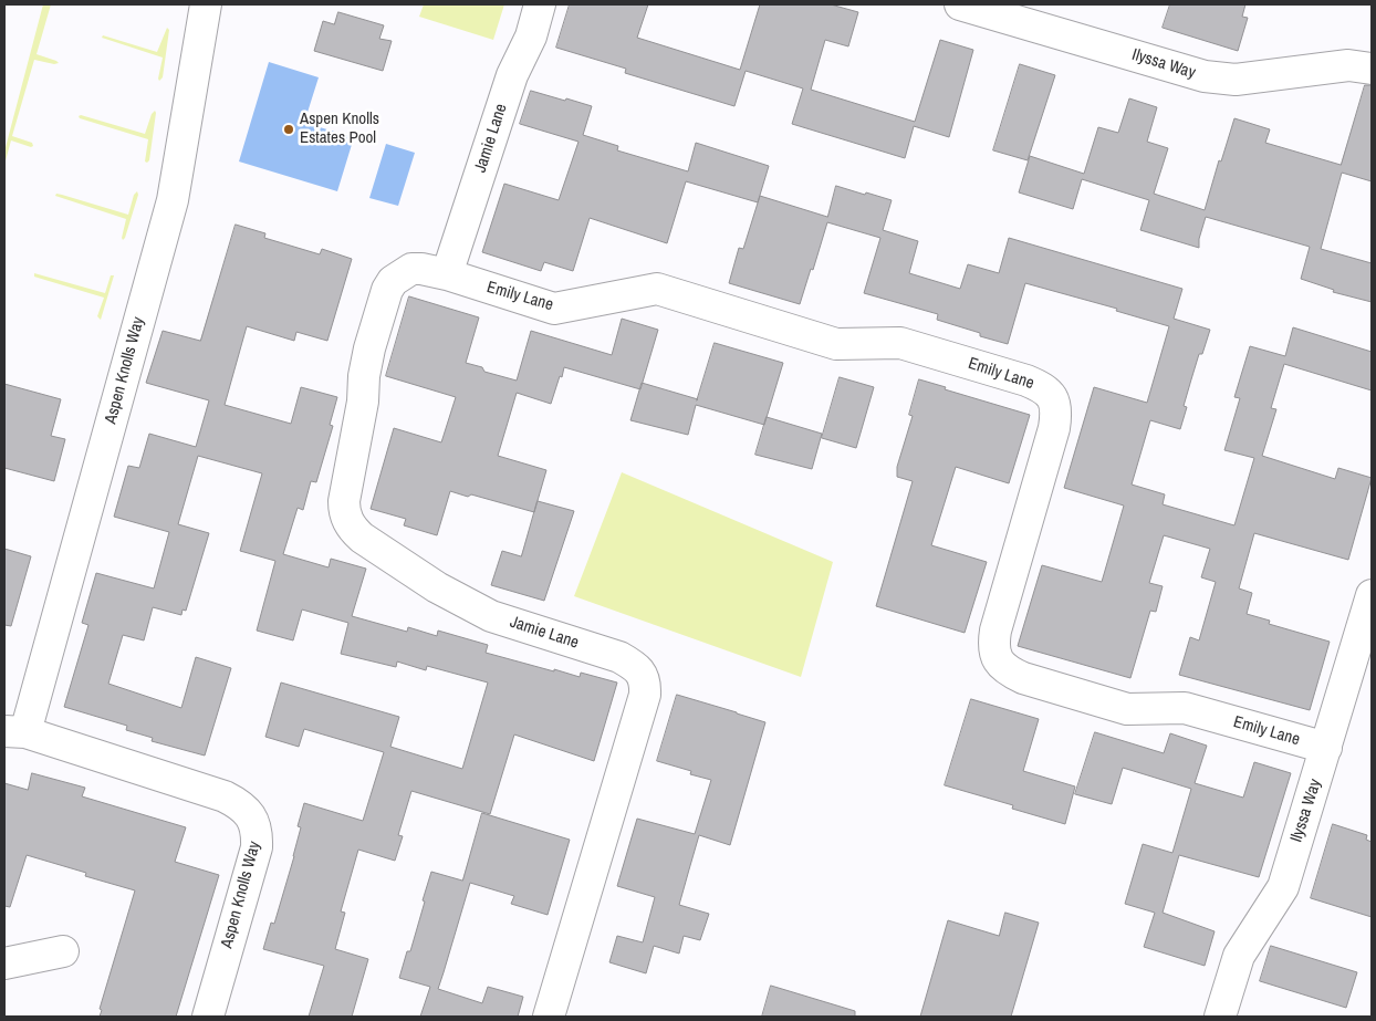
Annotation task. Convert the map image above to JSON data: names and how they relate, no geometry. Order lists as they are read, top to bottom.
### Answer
{
  "streets": {
    "street": [
      "Ilyssa Way",
      "Jamie Lane",
      "Emily Lane",
      "Aspen Knolls Way"
    ]
  },
  "crossings": [
    ["Ilyssa Way", "Emily Lane"],
    ["Jamie Lane", "Emily Lane"]
  ],
  "places": ["Aspen Knolls Estates Pool"]
}
